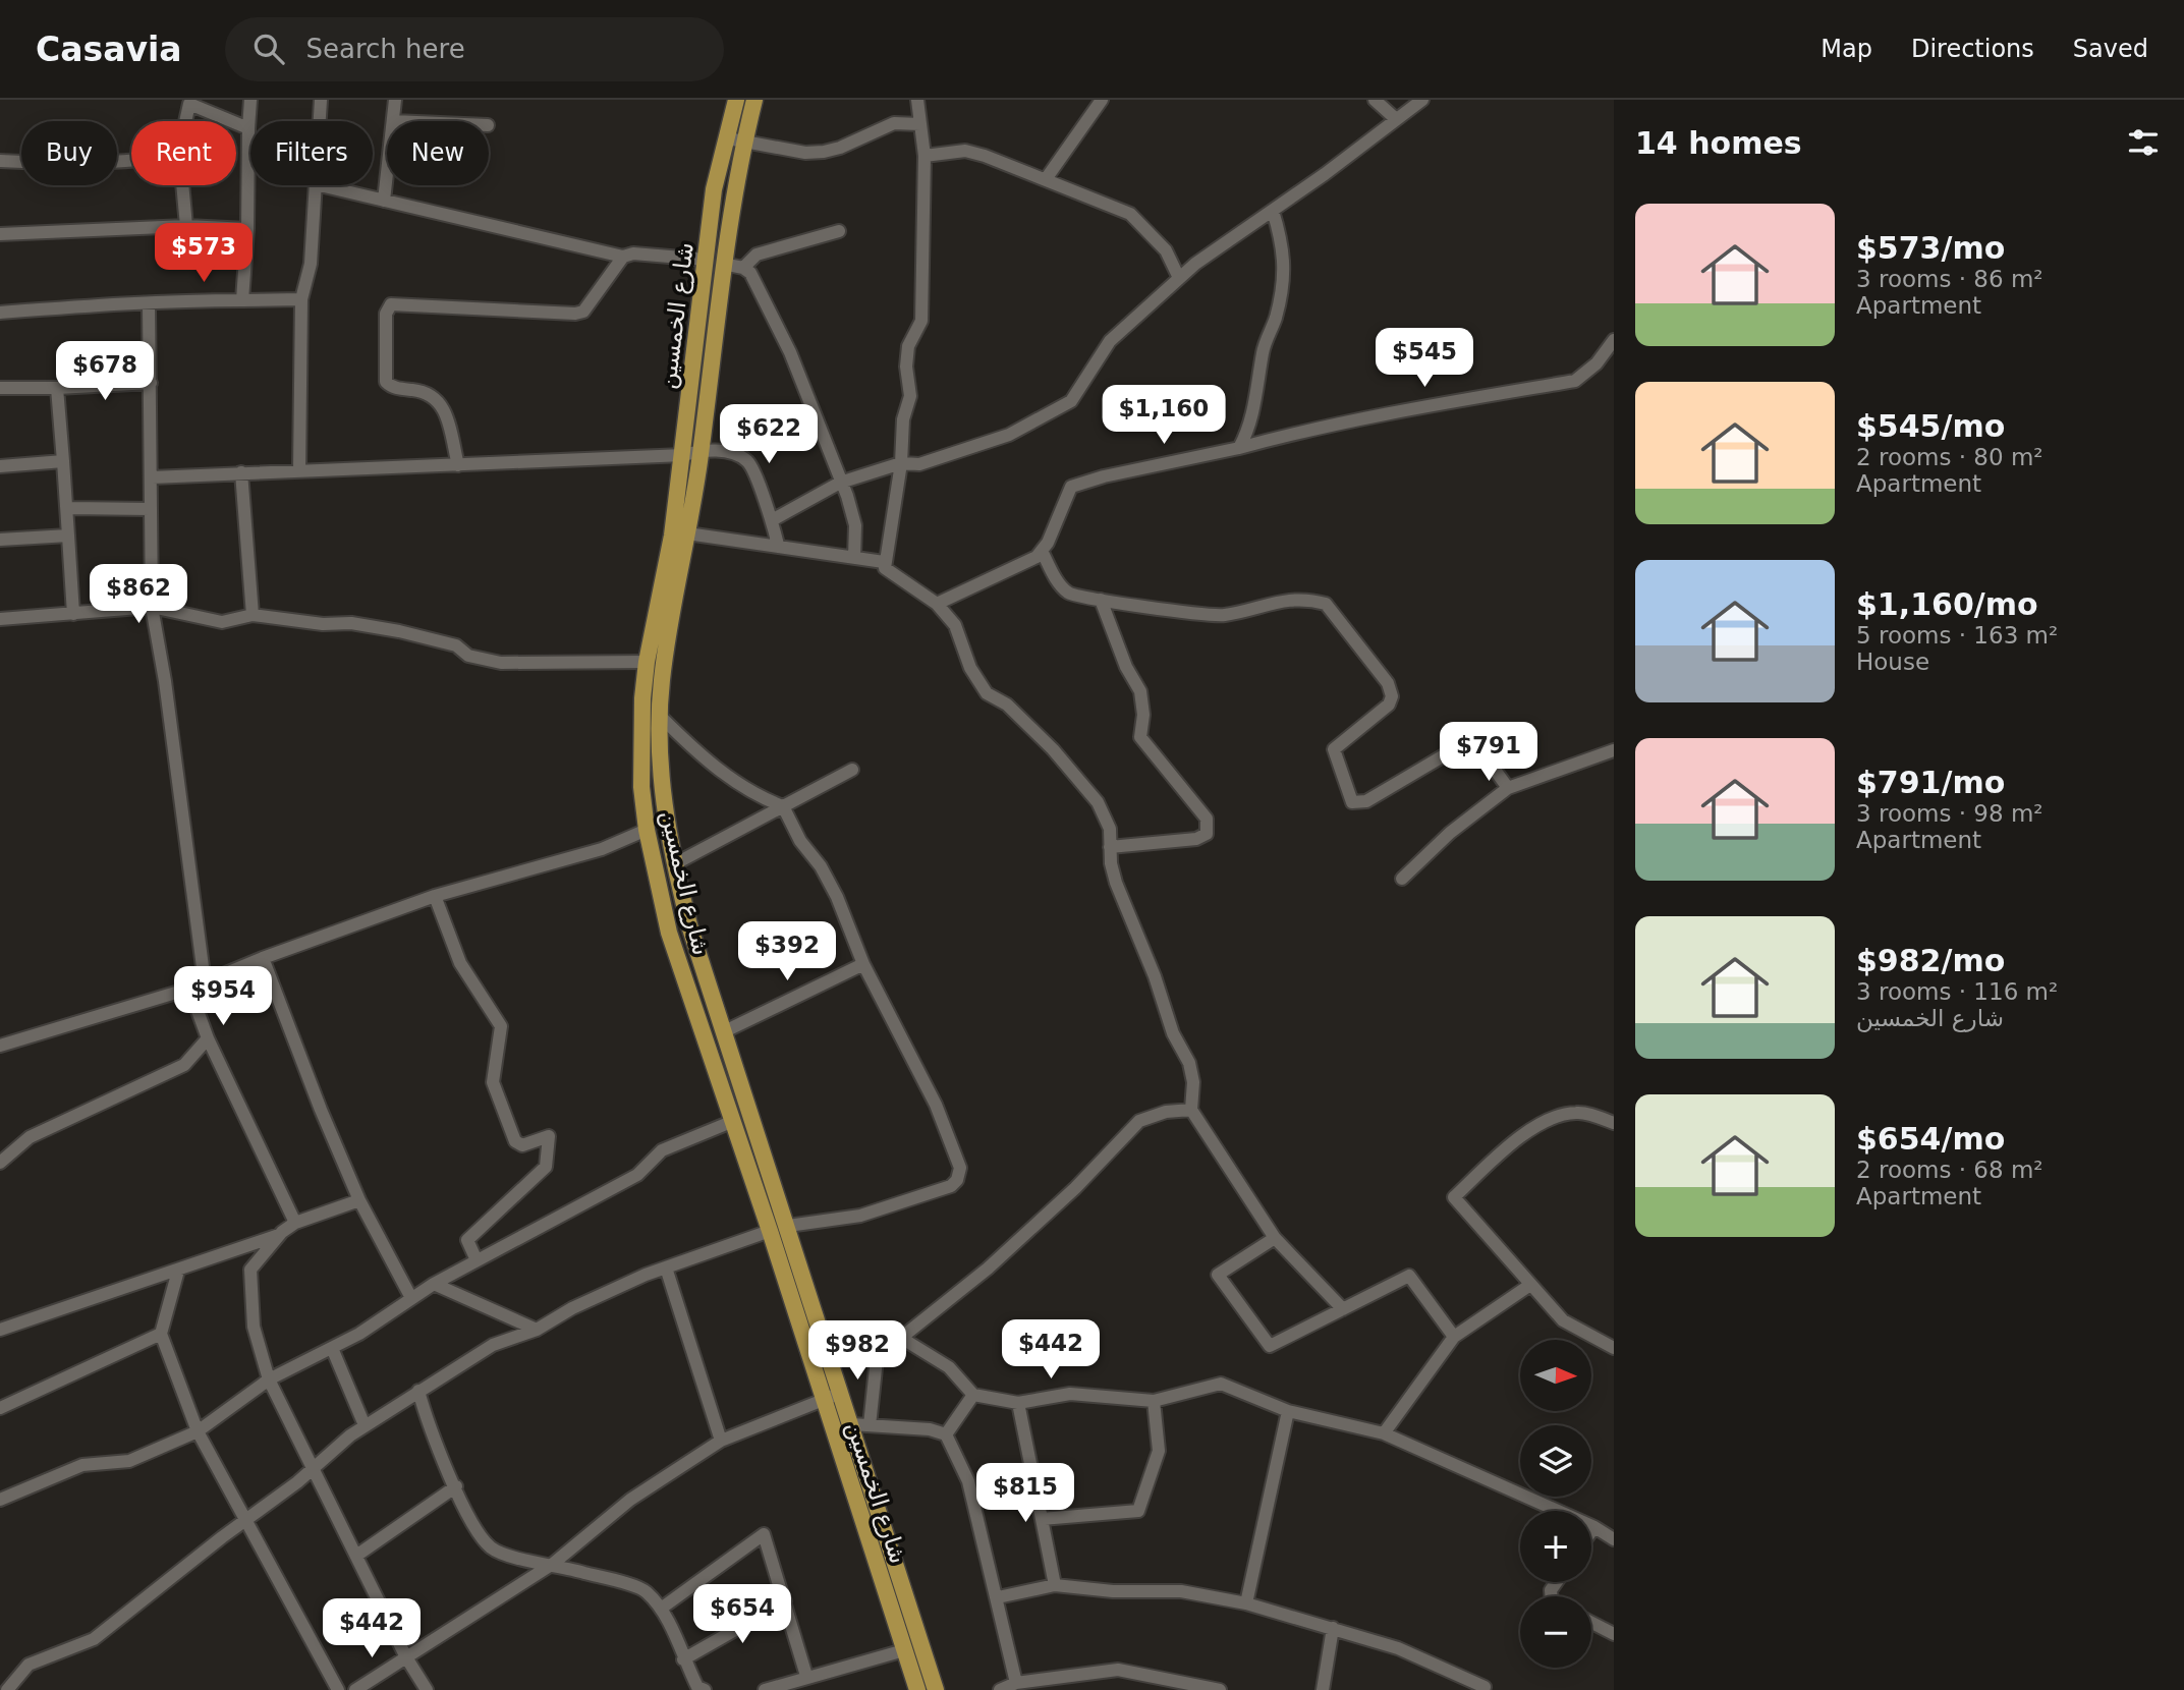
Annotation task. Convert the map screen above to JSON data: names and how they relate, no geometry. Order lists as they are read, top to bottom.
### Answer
{
  "streets": {
    "main road": ["شارع الخمسين"]
  },
  "north": "right",
  "page": {
    "header": "Casavia",
    "search": "Search here",
    "nav": ["Map", "Directions", "Saved"],
    "heading": "14 homes",
    "chip": [
      "Buy",
      "Rent",
      "Filters",
      "New"
    ],
    "list": [
      {
        "name": "$573/mo",
        "note": "3 rooms · 86 m² · Apartment"
      },
      {
        "name": "$545/mo",
        "note": "2 rooms · 80 m² · Apartment"
      },
      {
        "name": "$1,160/mo",
        "note": "5 rooms · 163 m² · House"
      },
      {
        "name": "$791/mo",
        "note": "3 rooms · 98 m² · Apartment"
      },
      {
        "name": "$982/mo",
        "note": "3 rooms · 116 m² · شارع الخمسين"
      },
      {
        "name": "$654/mo",
        "note": "2 rooms · 68 m² · Apartment"
      }
    ],
    "price": [
      "$573",
      "$545",
      "$678",
      "$1,160",
      "$622",
      "$862",
      "$791",
      "$392",
      "$954",
      "$442",
      "$982",
      "$815",
      "$654",
      "$442"
    ],
    "map_buttons": ["+", "−"]
  }
}
